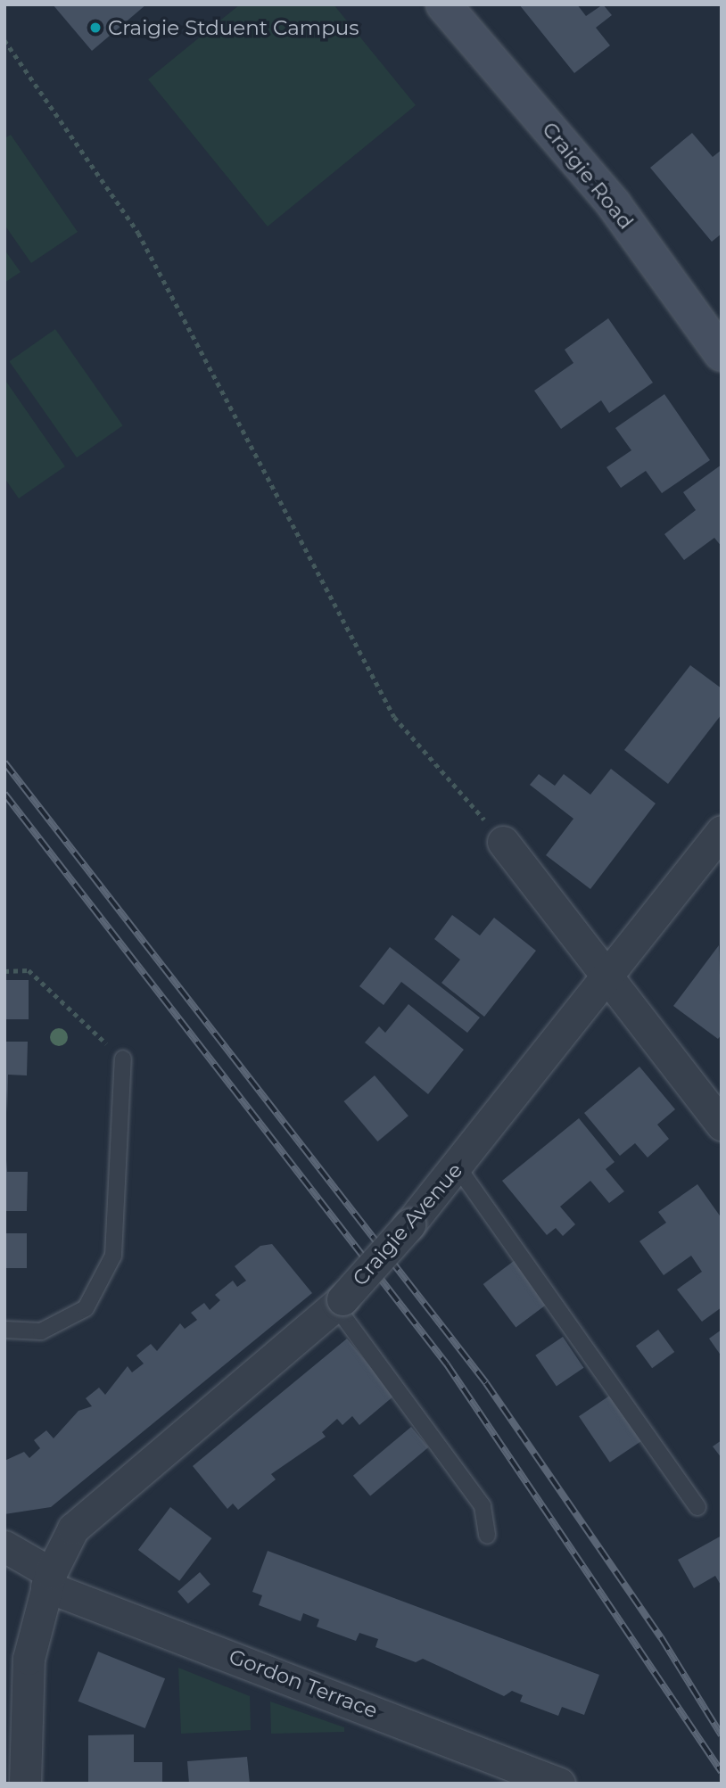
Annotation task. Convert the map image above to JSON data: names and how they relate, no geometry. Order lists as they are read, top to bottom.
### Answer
{
  "streets": {
    "main road": ["Craigie Road"],
    "street": ["Craigie Avenue", "Gordon Terrace"]
  },
  "crossings": [
    ["Craigie Avenue", "Gordon Terrace"]
  ],
  "places": ["Craigie Stduent Campus"]
}
